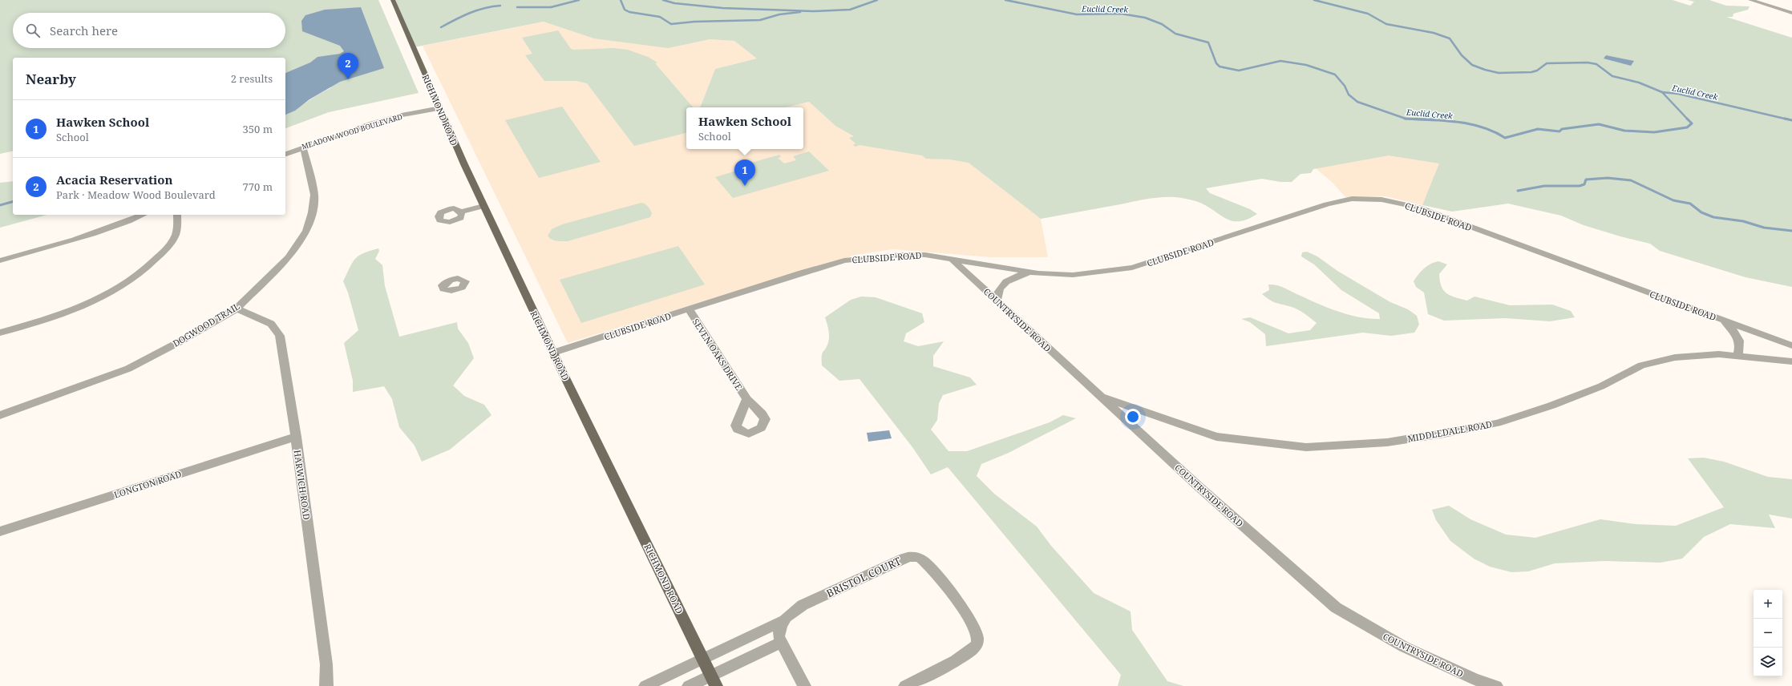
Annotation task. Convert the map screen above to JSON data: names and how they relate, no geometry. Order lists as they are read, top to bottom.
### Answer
{
  "streets": {
    "main road": ["RICHMOND ROAD"],
    "street": [
      "MEADOW WOOD BOULEVARD",
      "CLUBSIDE ROAD",
      "COUNTRYSIDE ROAD",
      "DOGWOOD TRAIL",
      "SEVEN OAKS DRIVE",
      "MIDDLEDALE ROAD",
      "LONGTON ROAD",
      "HARWICH ROAD",
      "BRISTOL COURT"
    ]
  },
  "crossings": [
    ["RICHMOND ROAD", "MEADOW WOOD BOULEVARD"],
    ["RICHMOND ROAD", "CLUBSIDE ROAD"],
    ["RICHMOND ROAD", "BRISTOL COURT"],
    ["MEADOW WOOD BOULEVARD", "DOGWOOD TRAIL"],
    ["CLUBSIDE ROAD", "COUNTRYSIDE ROAD"],
    ["CLUBSIDE ROAD", "SEVEN OAKS DRIVE"],
    ["COUNTRYSIDE ROAD", "MIDDLEDALE ROAD"],
    ["DOGWOOD TRAIL", "HARWICH ROAD"],
    ["LONGTON ROAD", "HARWICH ROAD"]
  ],
  "water": ["Euclid Creek"],
  "page": {
    "search": "Search here",
    "pins": ["2", "1"],
    "heading": ["Nearby", "2 results"],
    "list": [
      {
        "mark": "1",
        "name": "Hawken School",
        "note": "School",
        "value": "350 m"
      },
      {
        "mark": "2",
        "name": "Acacia Reservation",
        "note": "Park · Meadow Wood Boulevard",
        "value": "770 m"
      }
    ],
    "popup": ["Hawken School", "School"],
    "map_buttons": ["+", "−"]
  }
}
